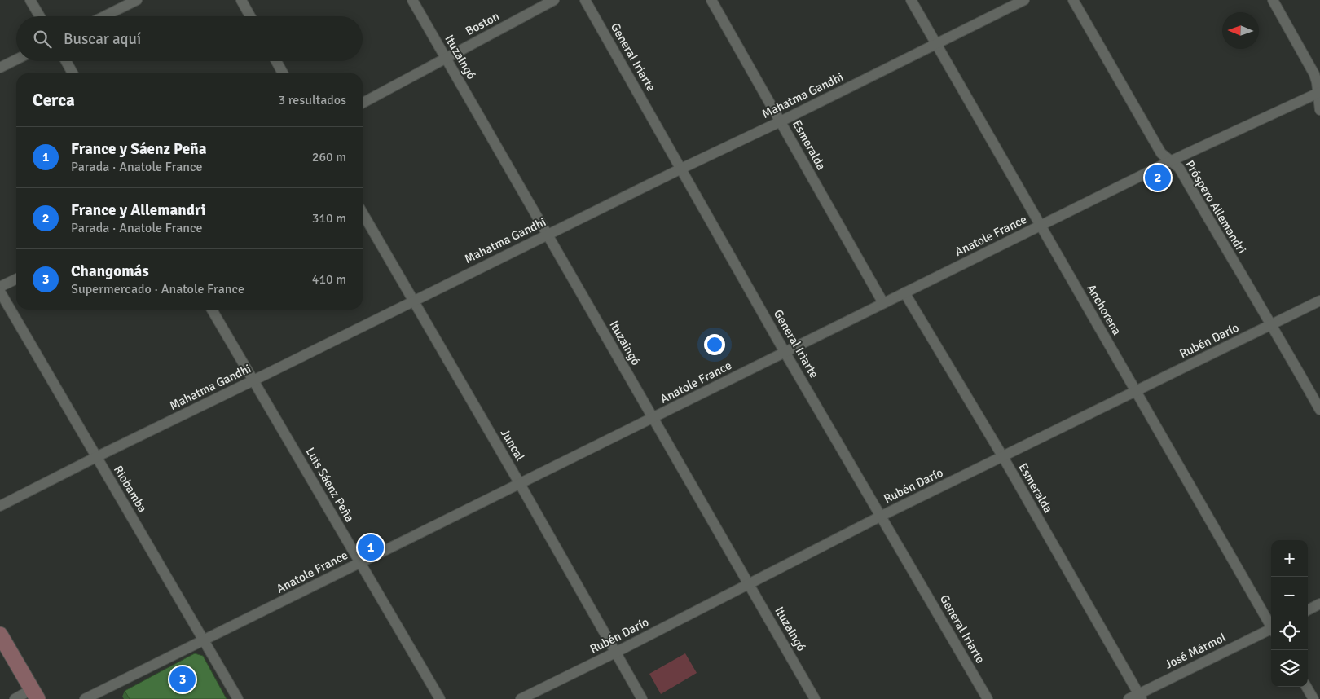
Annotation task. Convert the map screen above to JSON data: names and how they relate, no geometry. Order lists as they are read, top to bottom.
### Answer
{
  "streets": {
    "street": [
      "Boston",
      "Ituzaingó",
      "General Iriarte",
      "Mahatma Gandhi",
      "Esmeralda",
      "Próspero Allemandri",
      "Anatole France",
      "Anchorena",
      "Rubén Darío",
      "Juncal",
      "Luis Sáenz Peña",
      "Riobamba",
      "José Mármol"
    ]
  },
  "crossings": [
    ["Boston", "Ituzaingó"],
    ["Ituzaingó", "Mahatma Gandhi"],
    ["Ituzaingó", "Anatole France"],
    ["Ituzaingó", "Rubén Darío"],
    ["General Iriarte", "Mahatma Gandhi"],
    ["General Iriarte", "Anatole France"],
    ["General Iriarte", "Rubén Darío"],
    ["Mahatma Gandhi", "Esmeralda"],
    ["Mahatma Gandhi", "Anchorena"],
    ["Mahatma Gandhi", "Juncal"],
    ["Mahatma Gandhi", "Luis Sáenz Peña"],
    ["Mahatma Gandhi", "Riobamba"],
    ["Esmeralda", "Anatole France"],
    ["Esmeralda", "Rubén Darío"],
    ["Esmeralda", "José Mármol"],
    ["Próspero Allemandri", "Anatole France"],
    ["Próspero Allemandri", "Rubén Darío"],
    ["Anatole France", "Anchorena"],
    ["Anatole France", "Juncal"],
    ["Anatole France", "Luis Sáenz Peña"],
    ["Anatole France", "Riobamba"],
    ["Anchorena", "Rubén Darío"],
    ["Rubén Darío", "Juncal"]
  ],
  "north": "left",
  "page": {
    "search": "Buscar aquí",
    "heading": ["Cerca", "3 resultados"],
    "list": [
      {
        "mark": "1",
        "name": "France y Sáenz Peña",
        "note": "Parada · Anatole France",
        "value": "260 m"
      },
      {
        "mark": "2",
        "name": "France y Allemandri",
        "note": "Parada · Anatole France",
        "value": "310 m"
      },
      {
        "mark": "3",
        "name": "Changomás",
        "note": "Supermercado · Anatole France",
        "value": "410 m"
      }
    ],
    "pins": ["2", "1", "3"],
    "map_buttons": ["+", "−"]
  }
}
